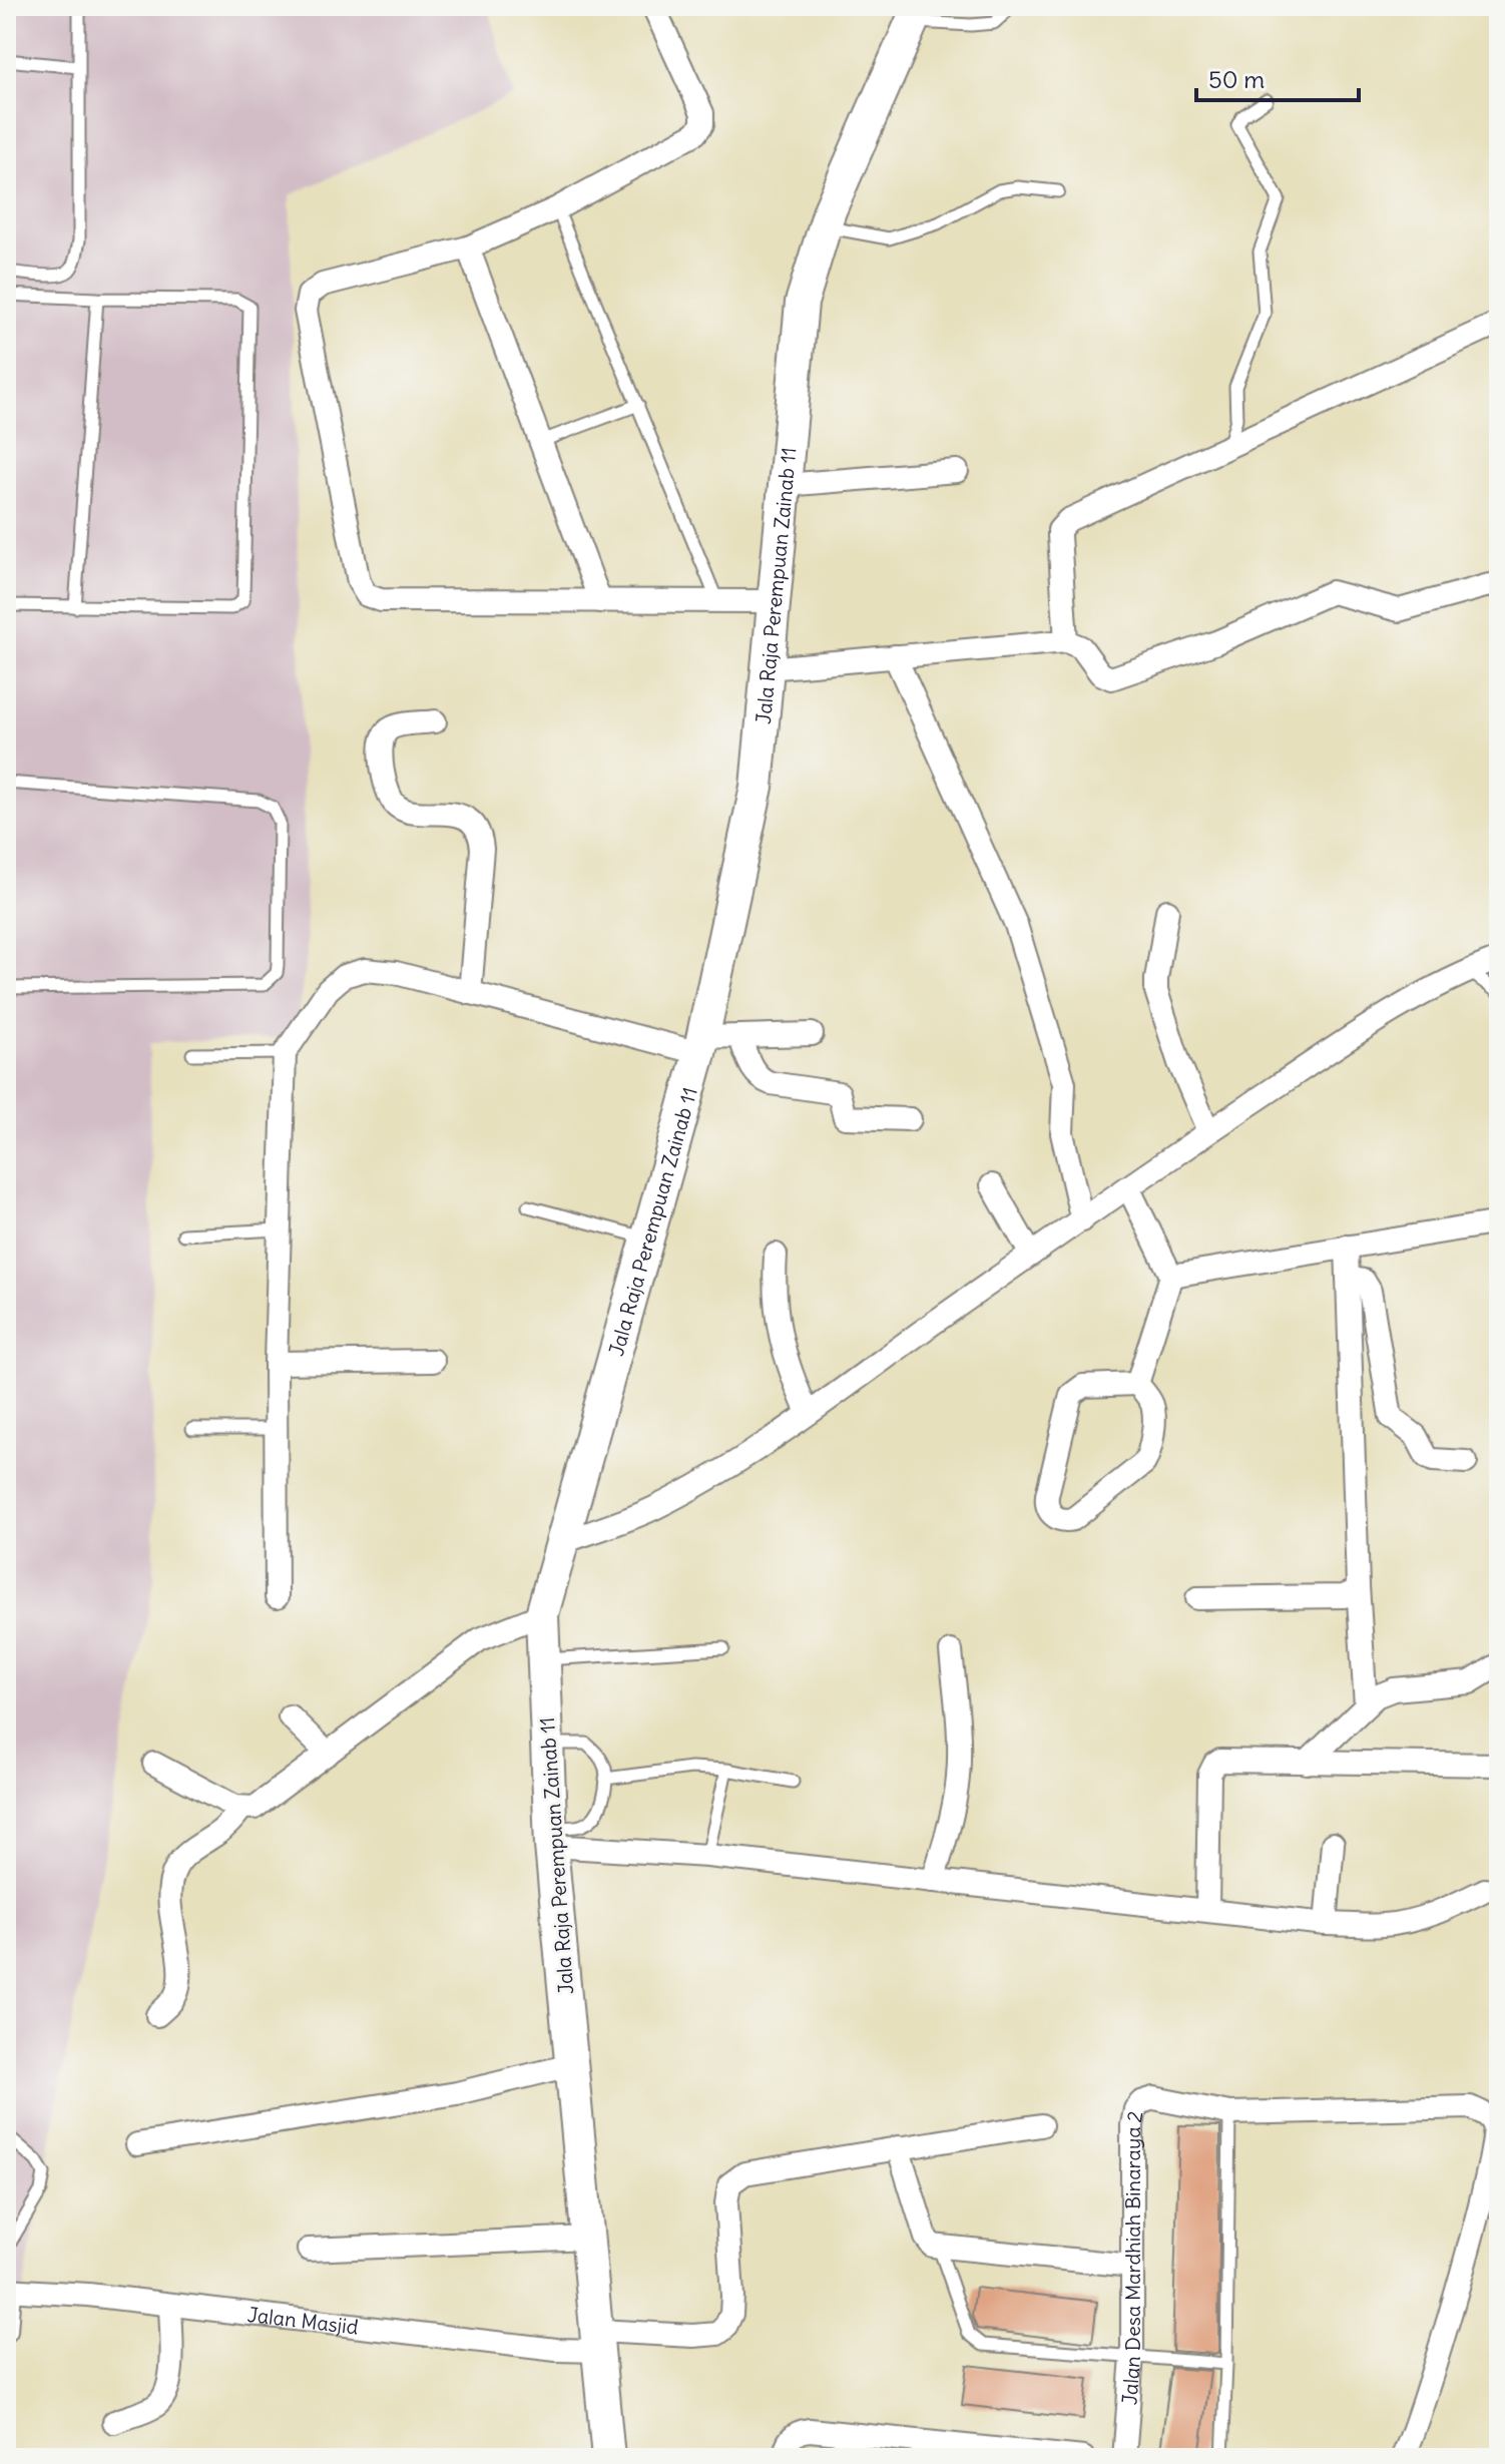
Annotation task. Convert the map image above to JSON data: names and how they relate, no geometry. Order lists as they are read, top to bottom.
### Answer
{
  "streets": {
    "main road": ["Jala Raja Perempuan Zainab 11"],
    "street": ["Jalan Desa Mardhiah Binaraya 2", "Jalan Masjid"]
  },
  "crossings": [
    ["Jala Raja Perempuan Zainab 11", "Jalan Masjid"]
  ],
  "scale_bar": "50 m"
}
